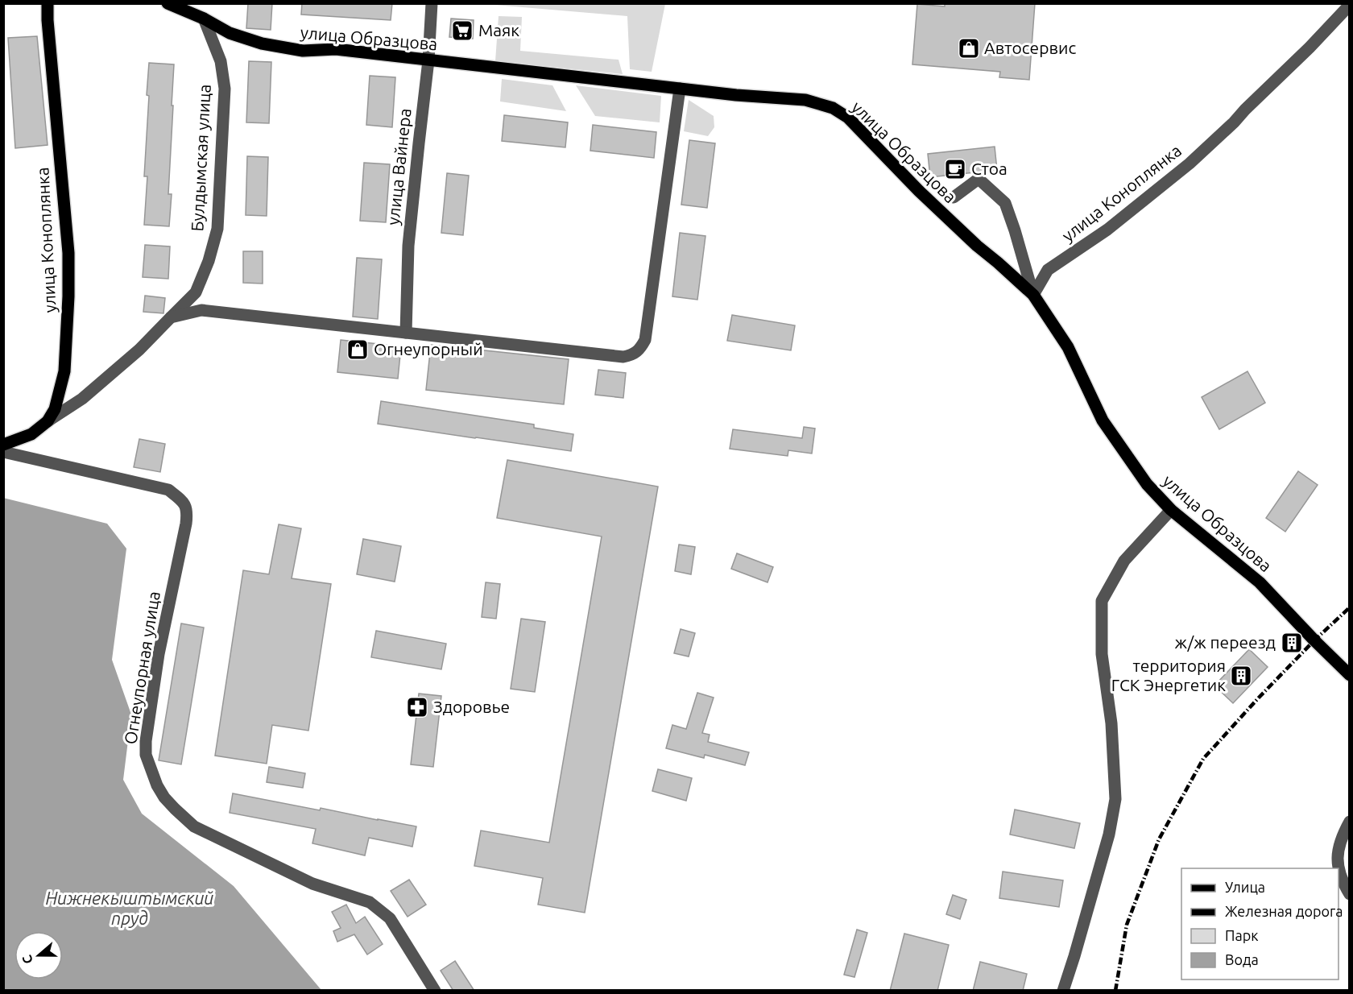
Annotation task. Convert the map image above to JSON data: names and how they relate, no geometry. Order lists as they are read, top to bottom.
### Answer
{
  "streets": {
    "main road": ["улица Образцова", "улица Коноплянка"],
    "street": ["Булдымская улица", "улица Вайнера", "Огнеупорная улица"]
  },
  "crossings": [
    ["улица Образцова", "Булдымская улица"],
    ["улица Образцова", "улица Вайнера"],
    ["улица Образцова", "улица Коноплянка"],
    ["Булдымская улица", "улица Коноплянка"]
  ],
  "water": ["Нижнекыштымский пруд"],
  "places": {
    "supermarket": ["Маяк"],
    "shop": ["Автосервис", "Огнеупорный"],
    "cafe": ["Стоа"],
    "building": ["ж/ж переезд", "территория ГСК Энергетик"],
    "pharmacy": ["Здоровье"]
  },
  "legend": [
    "Улица",
    "Железная дорога",
    "Парк",
    "Вода"
  ],
  "north": "left"
}
